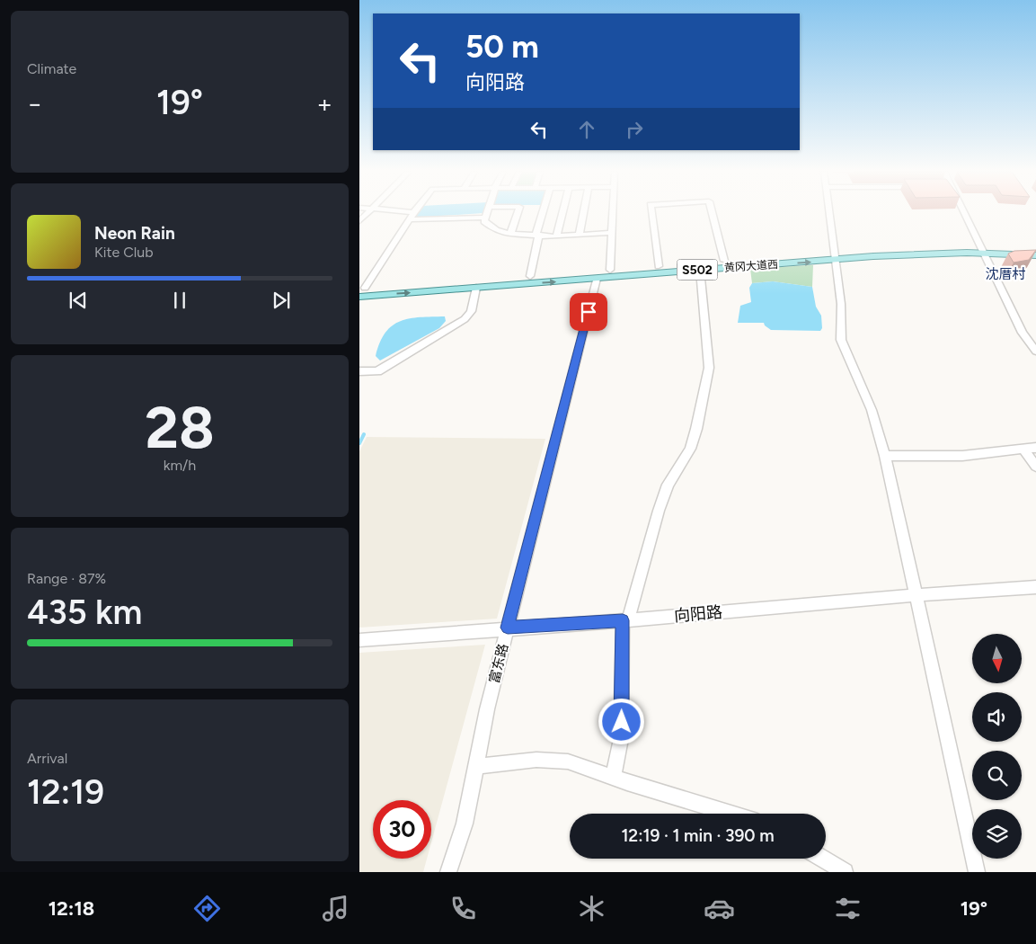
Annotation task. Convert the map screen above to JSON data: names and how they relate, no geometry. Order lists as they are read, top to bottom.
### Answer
{
  "streets": {
    "main road": ["黄冈大道西", "S502"],
    "street": ["向阳路", "富东路"]
  },
  "crossings": [
    ["黄冈大道西", "富东路"],
    ["向阳路", "富东路"]
  ],
  "districts": ["沈厝村"],
  "north": "bottom",
  "page": {
    "tile": [
      "Climate",
      ["28", "km/h"],
      ["Range · 87%", "435 km"],
      ["Arrival", "12:19"]
    ],
    "turn": ["50 m", "向阳路"],
    "heat": ["−", "19°", "+"],
    "song": ["Neon Rain", "Kite Club"],
    "limit": "30",
    "trip": "12:19 · 1 min · 390 m",
    "tabs": ["12:18", "19°"]
  }
}
